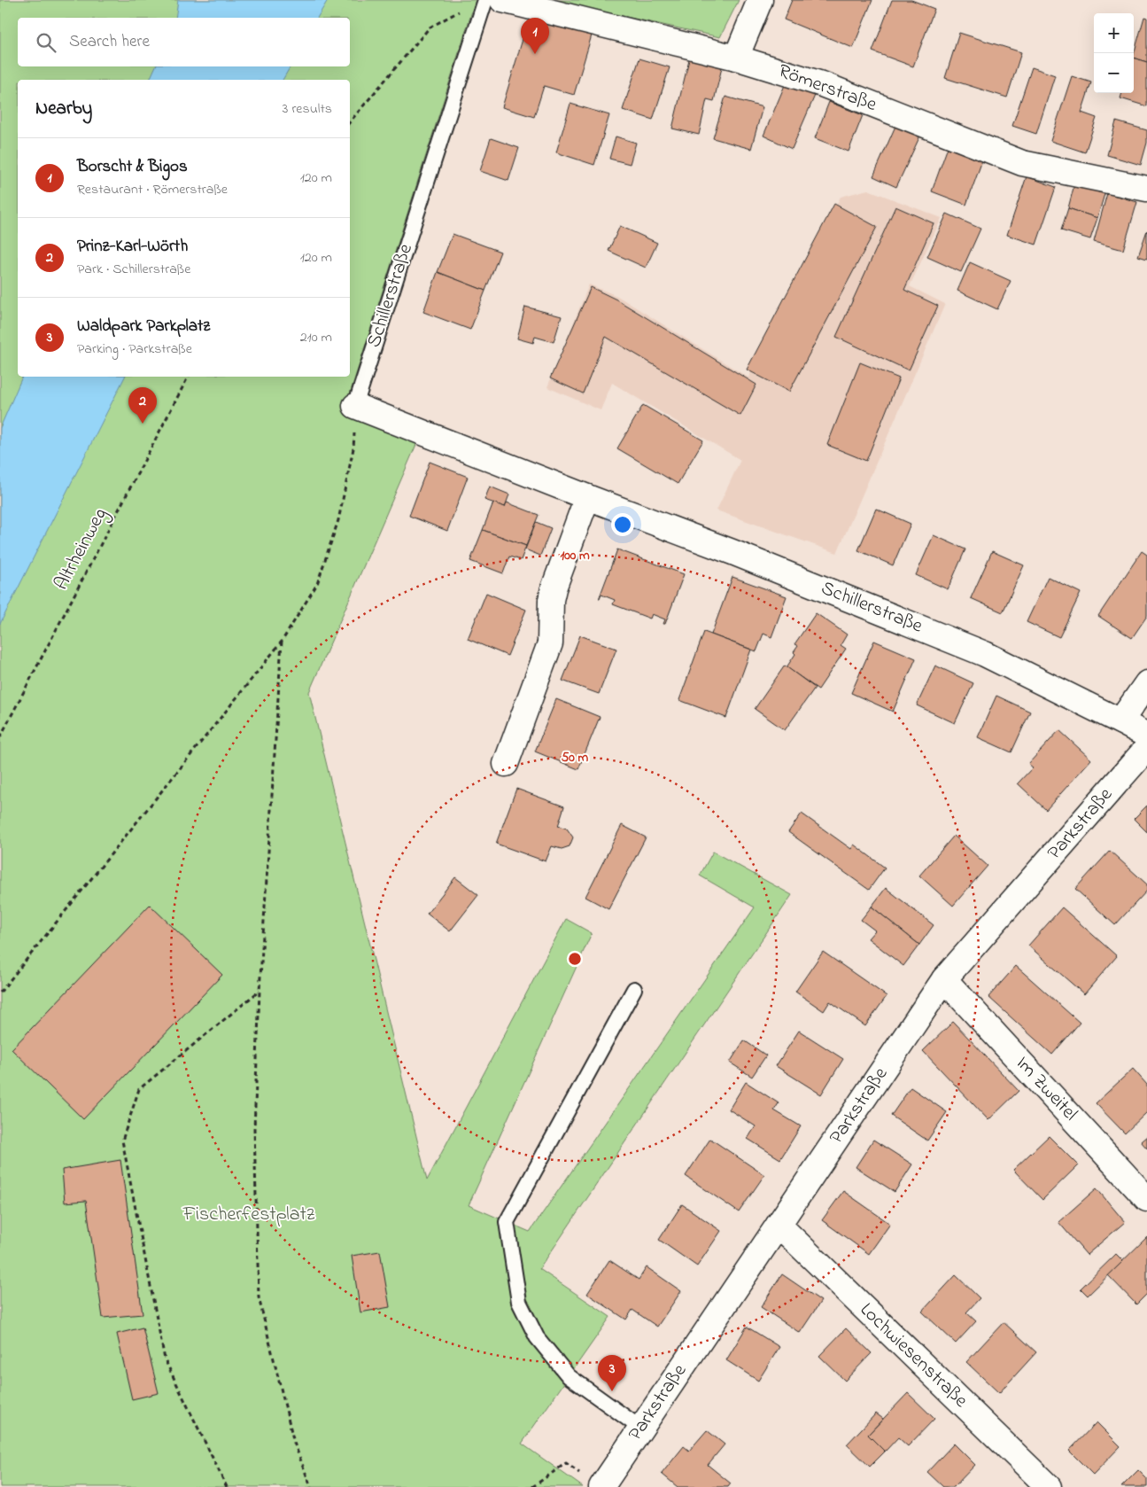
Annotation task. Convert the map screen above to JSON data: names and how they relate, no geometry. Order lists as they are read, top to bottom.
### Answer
{
  "streets": {
    "street": [
      "Römerstraße",
      "Schillerstraße",
      "Parkstraße",
      "Im Zweitel",
      "Lochwiesenstraße"
    ],
    "path": ["Altrheinweg"]
  },
  "crossings": [
    ["Parkstraße", "Im Zweitel"],
    ["Parkstraße", "Lochwiesenstraße"]
  ],
  "parks": ["Fischerfestplatz"],
  "page": {
    "map_buttons": ["+", "−"],
    "pins": ["1", "2", "3"],
    "search": "Search here",
    "heading": ["Nearby", "3 results"],
    "list": [
      {
        "mark": "1",
        "name": "Borscht & Bigos",
        "note": "Restaurant · Römerstraße",
        "value": "120 m"
      },
      {
        "mark": "2",
        "name": "Prinz-Karl-Wörth",
        "note": "Park · Schillerstraße",
        "value": "120 m"
      },
      {
        "mark": "3",
        "name": "Waldpark Parkplatz",
        "note": "Parking · Parkstraße",
        "value": "210 m"
      }
    ]
  },
  "rings": ["100 m", "50 m"]
}
